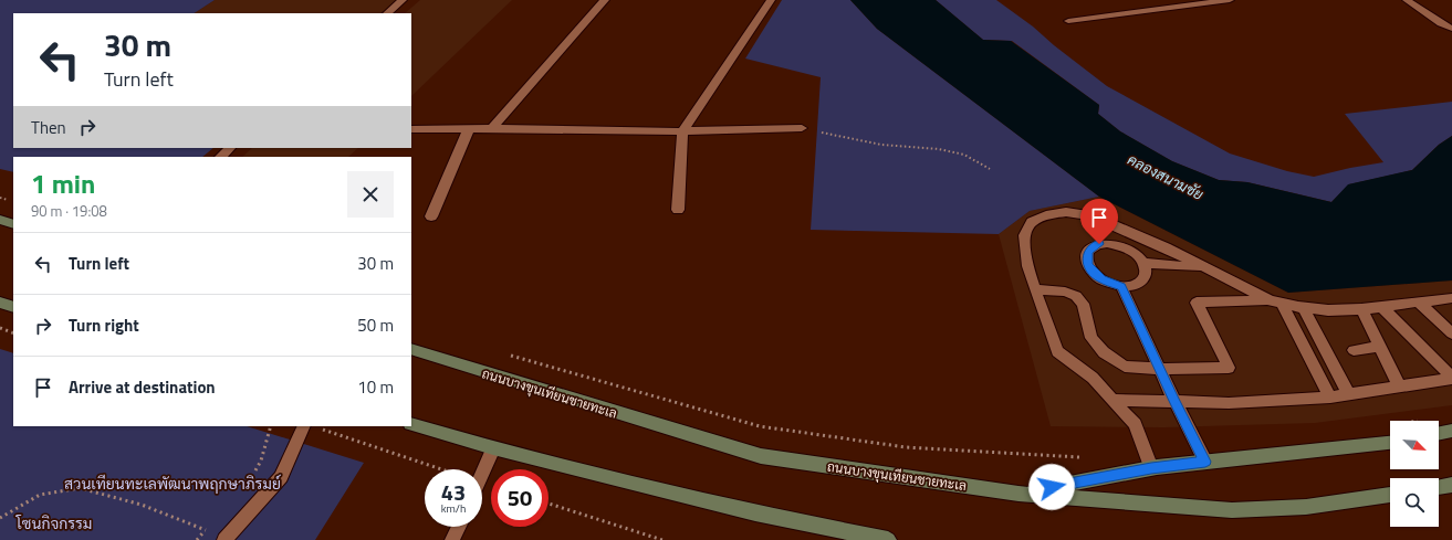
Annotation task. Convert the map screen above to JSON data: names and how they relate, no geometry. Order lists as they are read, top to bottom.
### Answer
{
  "streets": {
    "main road": ["ถนนบางขุนเทียนชายทะเล"]
  },
  "water": ["คลองสนามชัย"],
  "parks": ["สวนเทียนทะเลพัฒนาพฤกษาภิรมย์", "โซนกิจกรรม"],
  "north": "bottom right",
  "page": {
    "turn": ["30 m", "Turn left"],
    "then": "Then",
    "heading": ["1 min", "90 m · 19:08"],
    "list": [
      {
        "name": "Turn left",
        "value": "30 m"
      },
      {
        "name": "Turn right",
        "value": "50 m"
      },
      {
        "name": "Arrive at destination",
        "value": "10 m"
      }
    ],
    "speed": "43 km/h",
    "limit": "50"
  }
}
